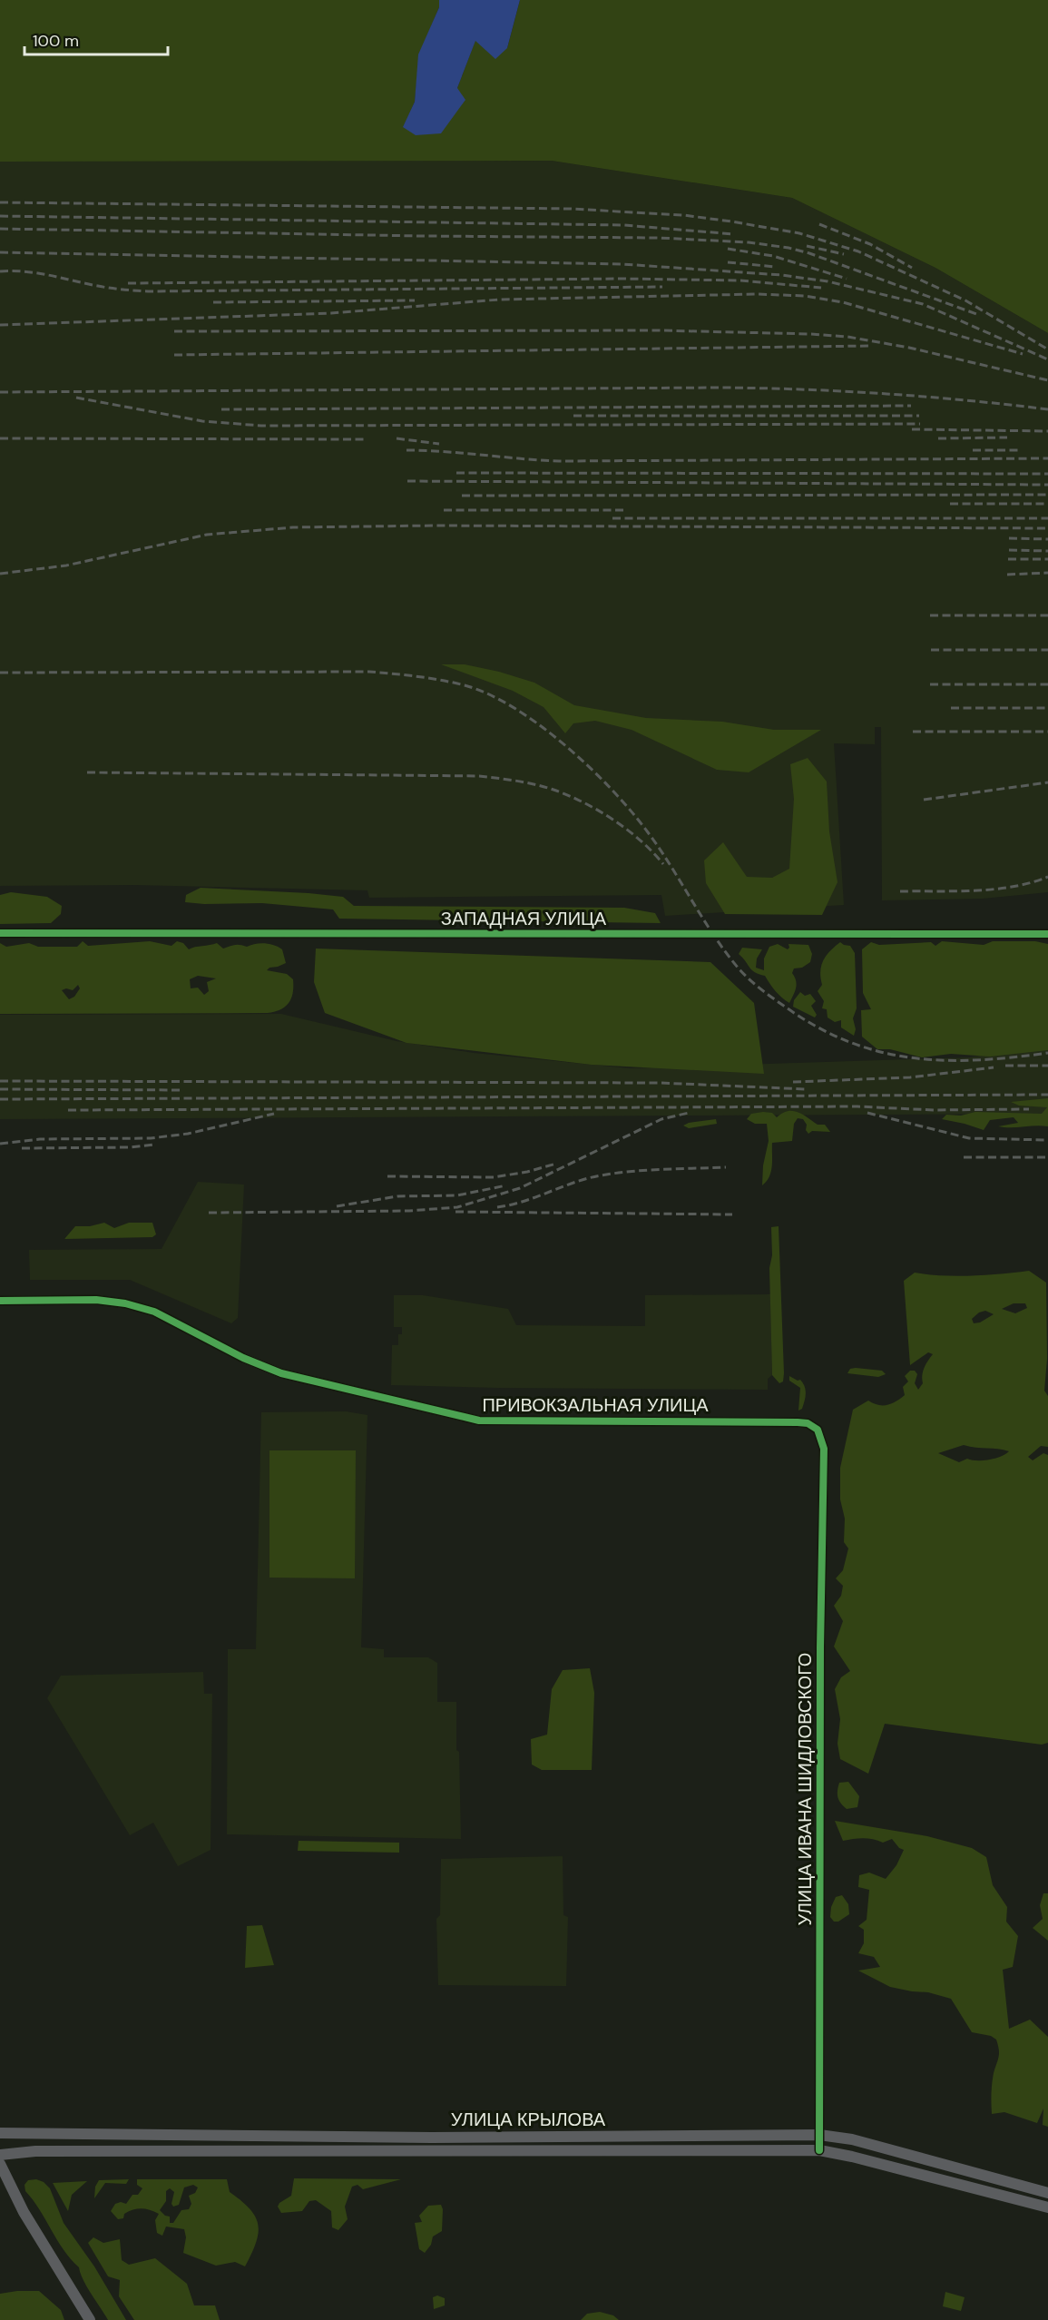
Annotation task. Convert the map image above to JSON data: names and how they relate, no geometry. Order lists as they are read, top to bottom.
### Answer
{
  "streets": {
    "main road": ["УЛИЦА КРЫЛОВА"],
    "street": ["ЗАПАДНАЯ УЛИЦА", "ПРИВОКЗАЛЬНАЯ УЛИЦА", "УЛИЦА ИВАНА ШИДЛОВСКОГО"]
  },
  "crossings": [
    ["ПРИВОКЗАЛЬНАЯ УЛИЦА", "УЛИЦА ИВАНА ШИДЛОВСКОГО"],
    ["УЛИЦА ИВАНА ШИДЛОВСКОГО", "УЛИЦА КРЫЛОВА"]
  ],
  "scale_bar": "100 m"
}
